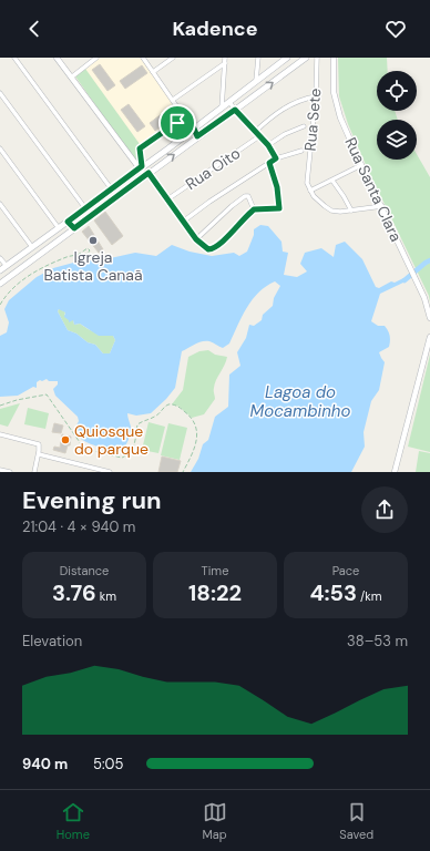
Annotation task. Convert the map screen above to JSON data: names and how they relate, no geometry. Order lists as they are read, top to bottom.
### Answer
{
  "streets": {
    "street": ["Rua Sete", "Rua Oito", "Rua Santa Clara"]
  },
  "water": ["Lagoa do Mocambinho"],
  "places": ["Igreja Batista Canaã", "Quiosque do parque"],
  "page": {
    "header": "Kadence",
    "heading": ["Evening run", "21:04 · 4 × 940 m"],
    "stats": [
      ["Distance", "3.76 km"],
      ["Time", "18:22"],
      ["Pace", "4:53 /km"]
    ],
    "chart": ["Elevation", "38–53 m"],
    "list": [
      {
        "name": "940 m",
        "note": "5:05"
      }
    ],
    "tabs": ["Home", "Map", "Saved"]
  }
}
